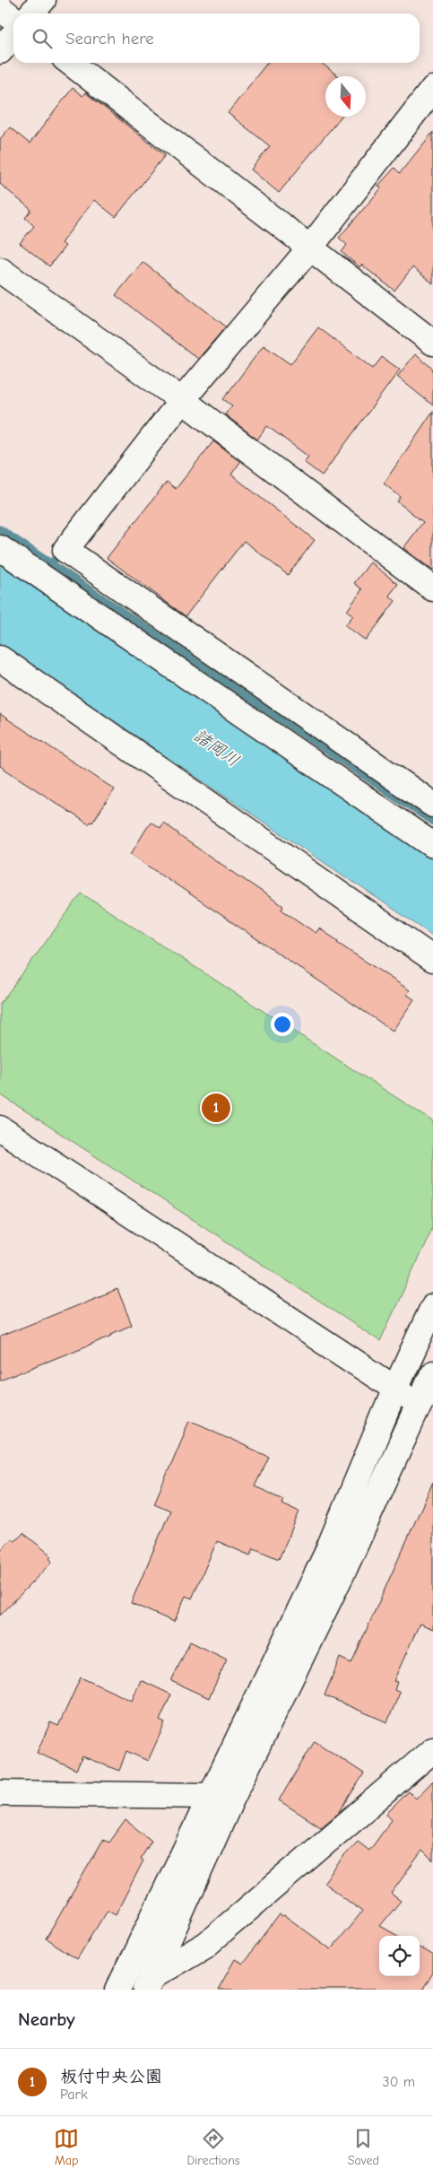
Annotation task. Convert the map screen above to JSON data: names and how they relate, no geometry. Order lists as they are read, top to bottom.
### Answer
{
  "water": ["諸岡川"],
  "north": "bottom",
  "page": {
    "search": "Search here",
    "pins": "1",
    "heading": "Nearby",
    "list": [
      {
        "mark": "1",
        "name": "板付中央公園",
        "note": "Park",
        "value": "30 m"
      }
    ],
    "nav": ["Map", "Directions", "Saved"]
  }
}
